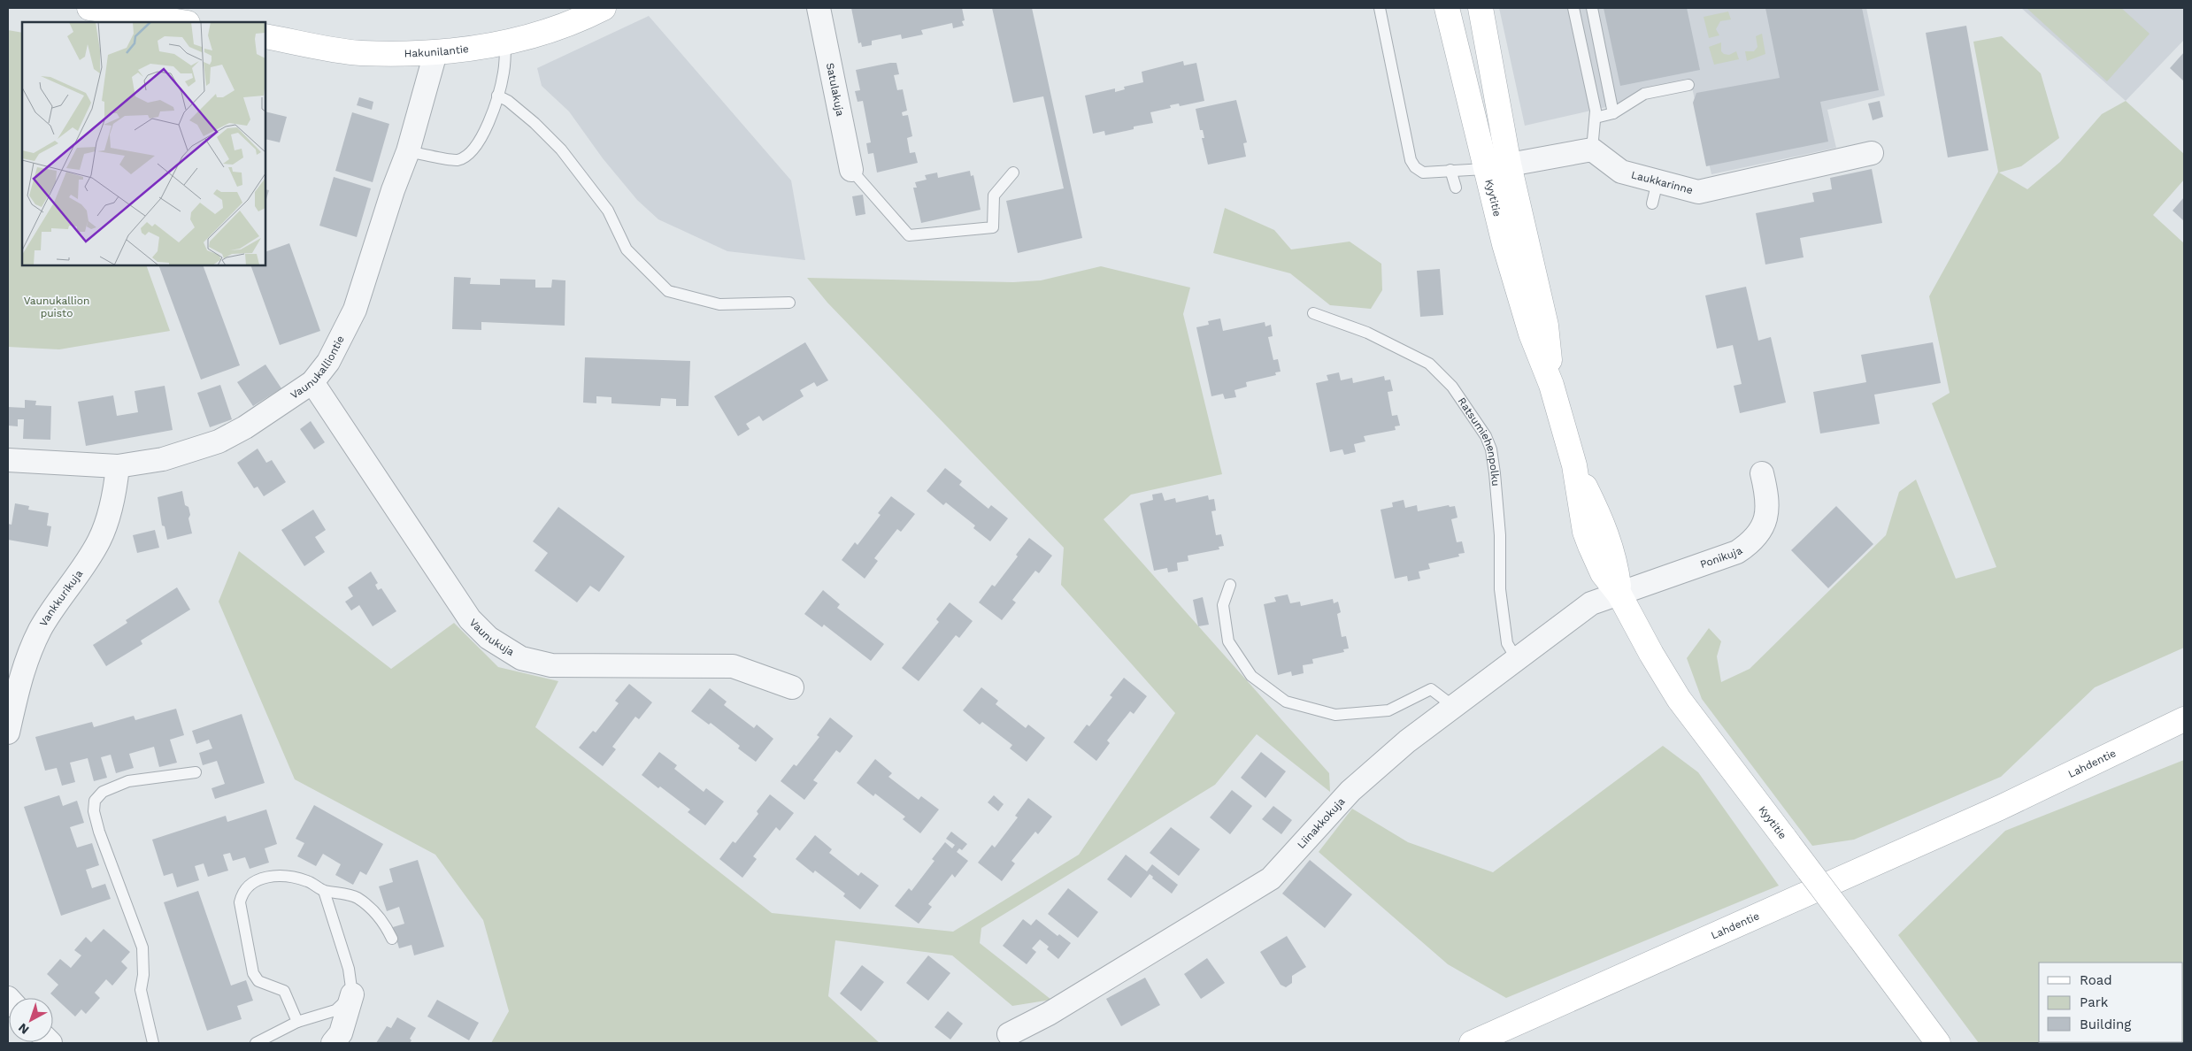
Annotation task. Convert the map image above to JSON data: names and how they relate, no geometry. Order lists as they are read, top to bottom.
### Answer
{
  "streets": {
    "main road": ["Hakunilantie", "Kyytitie", "Lahdentie"],
    "street": [
      "Satulakuja",
      "Laukkarinne",
      "Vaunukalliontie",
      "Ponikuja",
      "Vankkurikuja",
      "Vaunukuja",
      "Liinakkokuja"
    ],
    "lane": ["Ratsumiehenpolku"]
  },
  "crossings": [
    ["Hakunilantie", "Vaunukalliontie"],
    ["Kyytitie", "Ponikuja"],
    ["Kyytitie", "Liinakkokuja"],
    ["Vaunukalliontie", "Vankkurikuja"],
    ["Vaunukalliontie", "Vaunukuja"],
    ["Ratsumiehenpolku", "Liinakkokuja"],
    ["Ponikuja", "Liinakkokuja"]
  ],
  "parks": ["Vaunukallion puisto"],
  "legend": ["Road", "Park", "Building"],
  "north": "bottom left"
}
